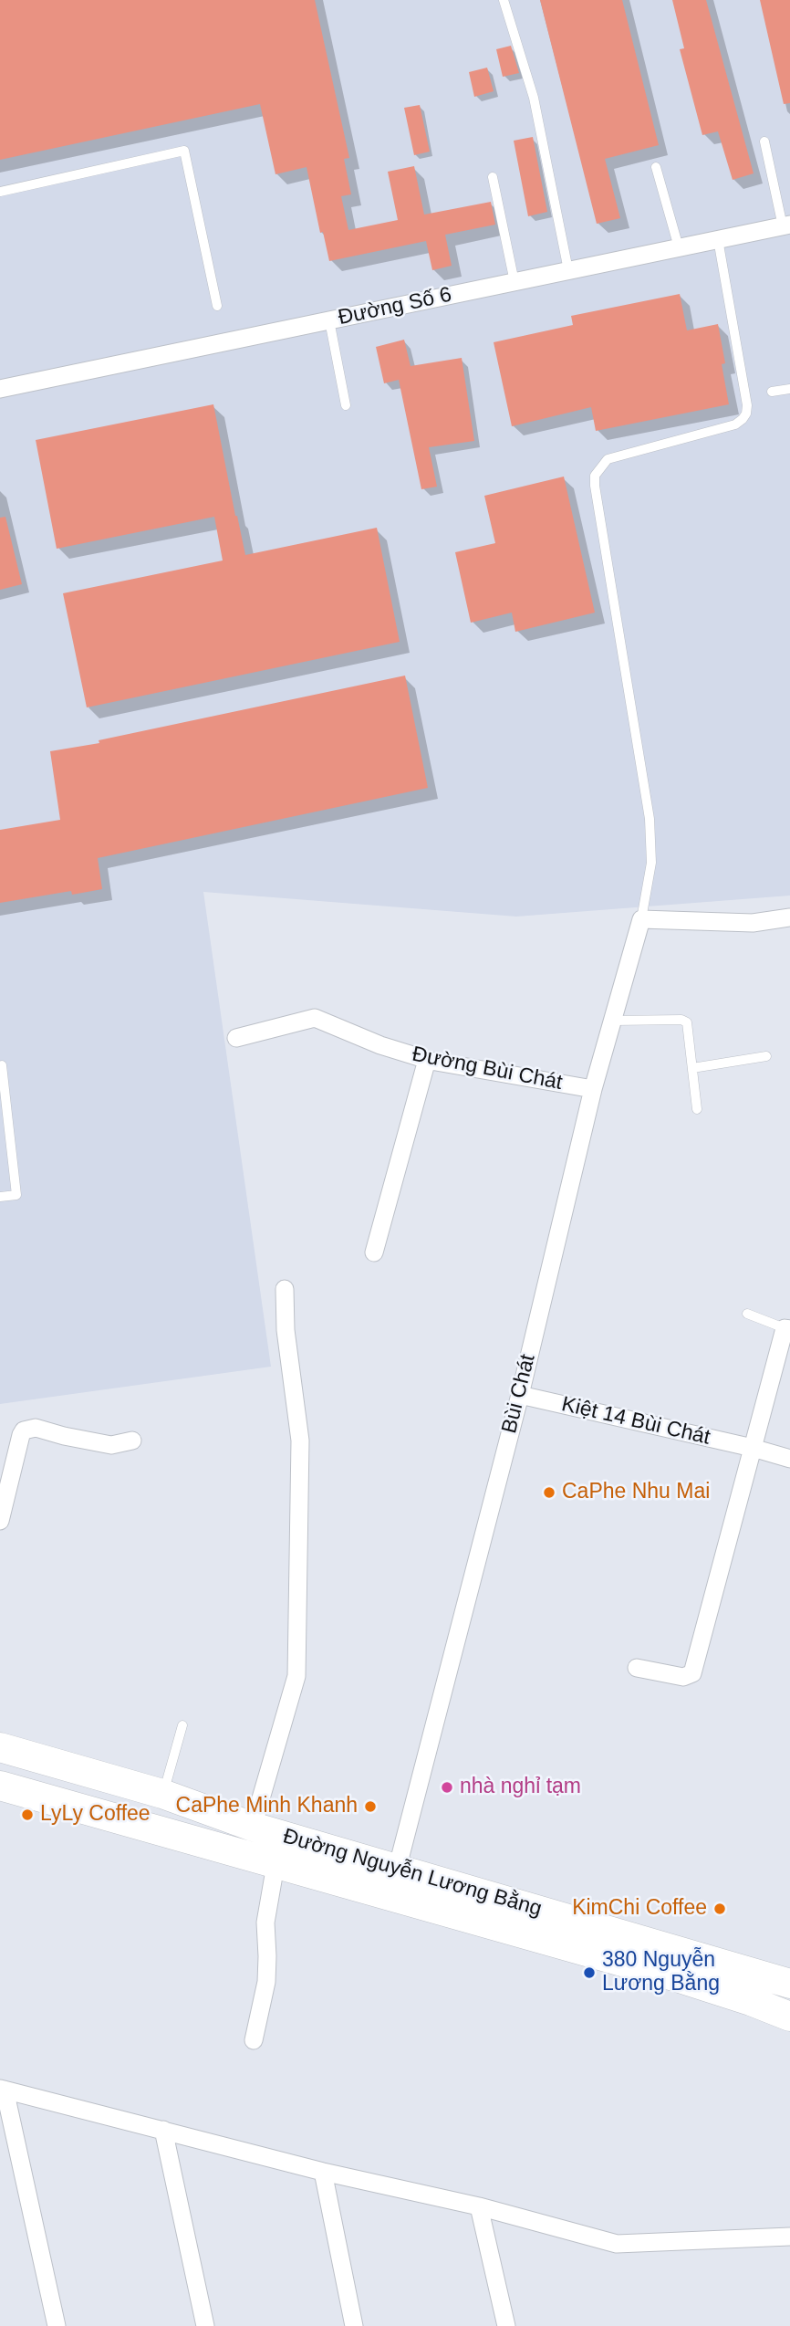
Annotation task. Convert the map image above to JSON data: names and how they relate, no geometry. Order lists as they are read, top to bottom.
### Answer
{
  "streets": {
    "highway": ["Đường Nguyễn Lương Bằng"],
    "street": [
      "Đường Số 6",
      "Đường Bùi Chát",
      "Bùi Chát",
      "Kiệt 14 Bùi Chát"
    ]
  },
  "crossings": [
    ["Đường Bùi Chát", "Bùi Chát"],
    ["Bùi Chát", "Kiệt 14 Bùi Chát"],
    ["Bùi Chát", "Đường Nguyễn Lương Bằng"]
  ],
  "places": [
    "CaPhe Nhu Mai",
    "nhà nghỉ tạm",
    "CaPhe Minh Khanh",
    "LyLy Coffee",
    "KimChi Coffee",
    "380 Nguyễn Lương Bằng"
  ]
}
